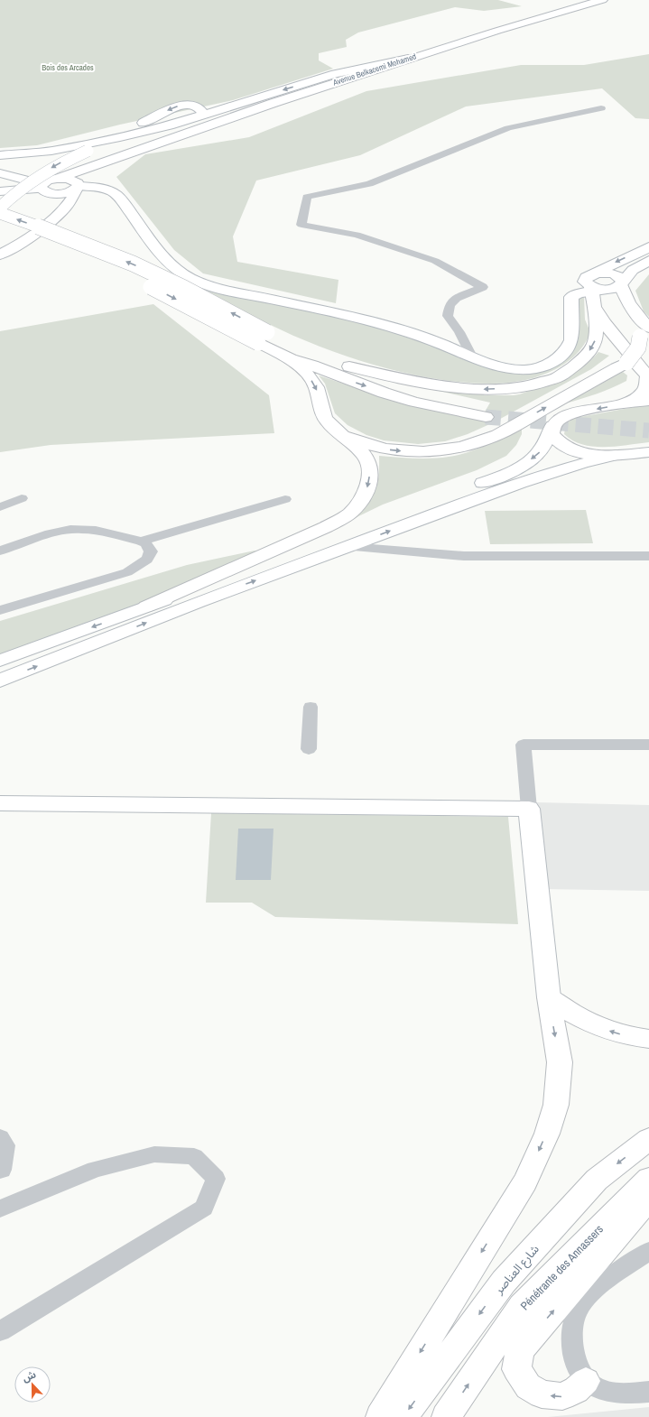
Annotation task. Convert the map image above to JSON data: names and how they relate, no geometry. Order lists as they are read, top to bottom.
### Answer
{
  "streets": {
    "main road": ["Avenue Belkacemi Mohamed", "Pénétrante des Annassers", "شارع العناصر"]
  },
  "parks": ["Bois des Arcades"],
  "north": "top"
}
